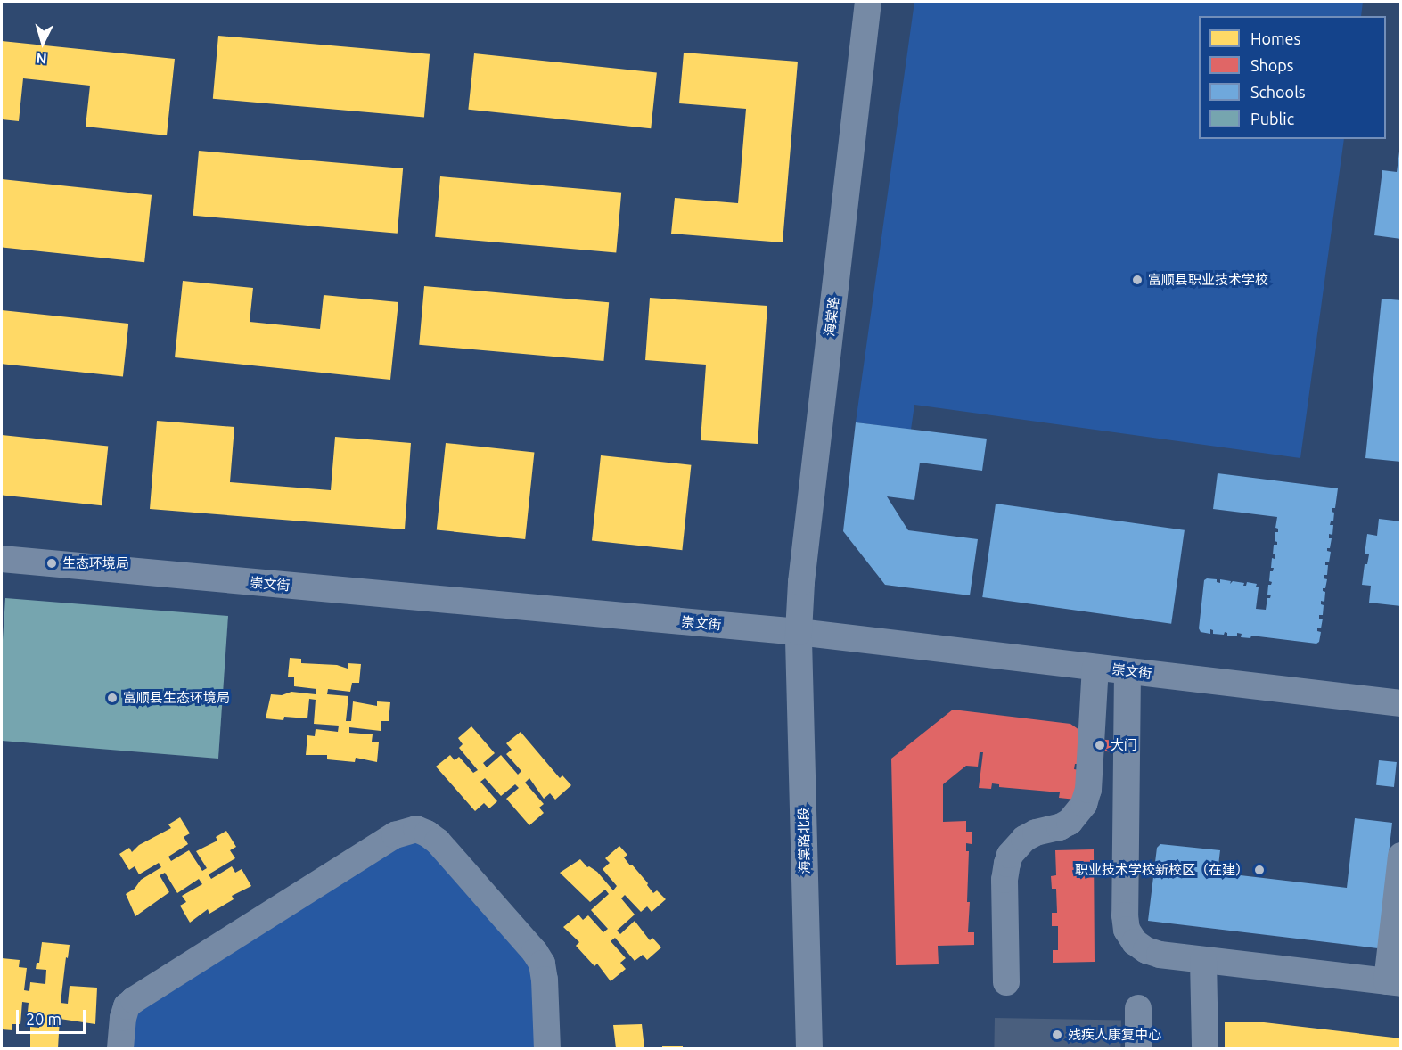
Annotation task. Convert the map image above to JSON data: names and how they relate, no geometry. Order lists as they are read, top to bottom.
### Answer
{
  "streets": {
    "street": ["海棠路", "崇文街", "海棠路北段"]
  },
  "crossings": [
    ["海棠路", "崇文街"],
    ["海棠路", "海棠路北段"],
    ["崇文街", "海棠路北段"]
  ],
  "places": [
    "富顺县职业技术学校",
    "生态环境局",
    "富顺县生态环境局",
    "大门",
    "职业技术学校新校区（在建）",
    "残疾人康复中心"
  ],
  "legend": [
    "Homes",
    "Shops",
    "Schools",
    "Public"
  ],
  "scale_bar": "20 m",
  "north": "bottom"
}
